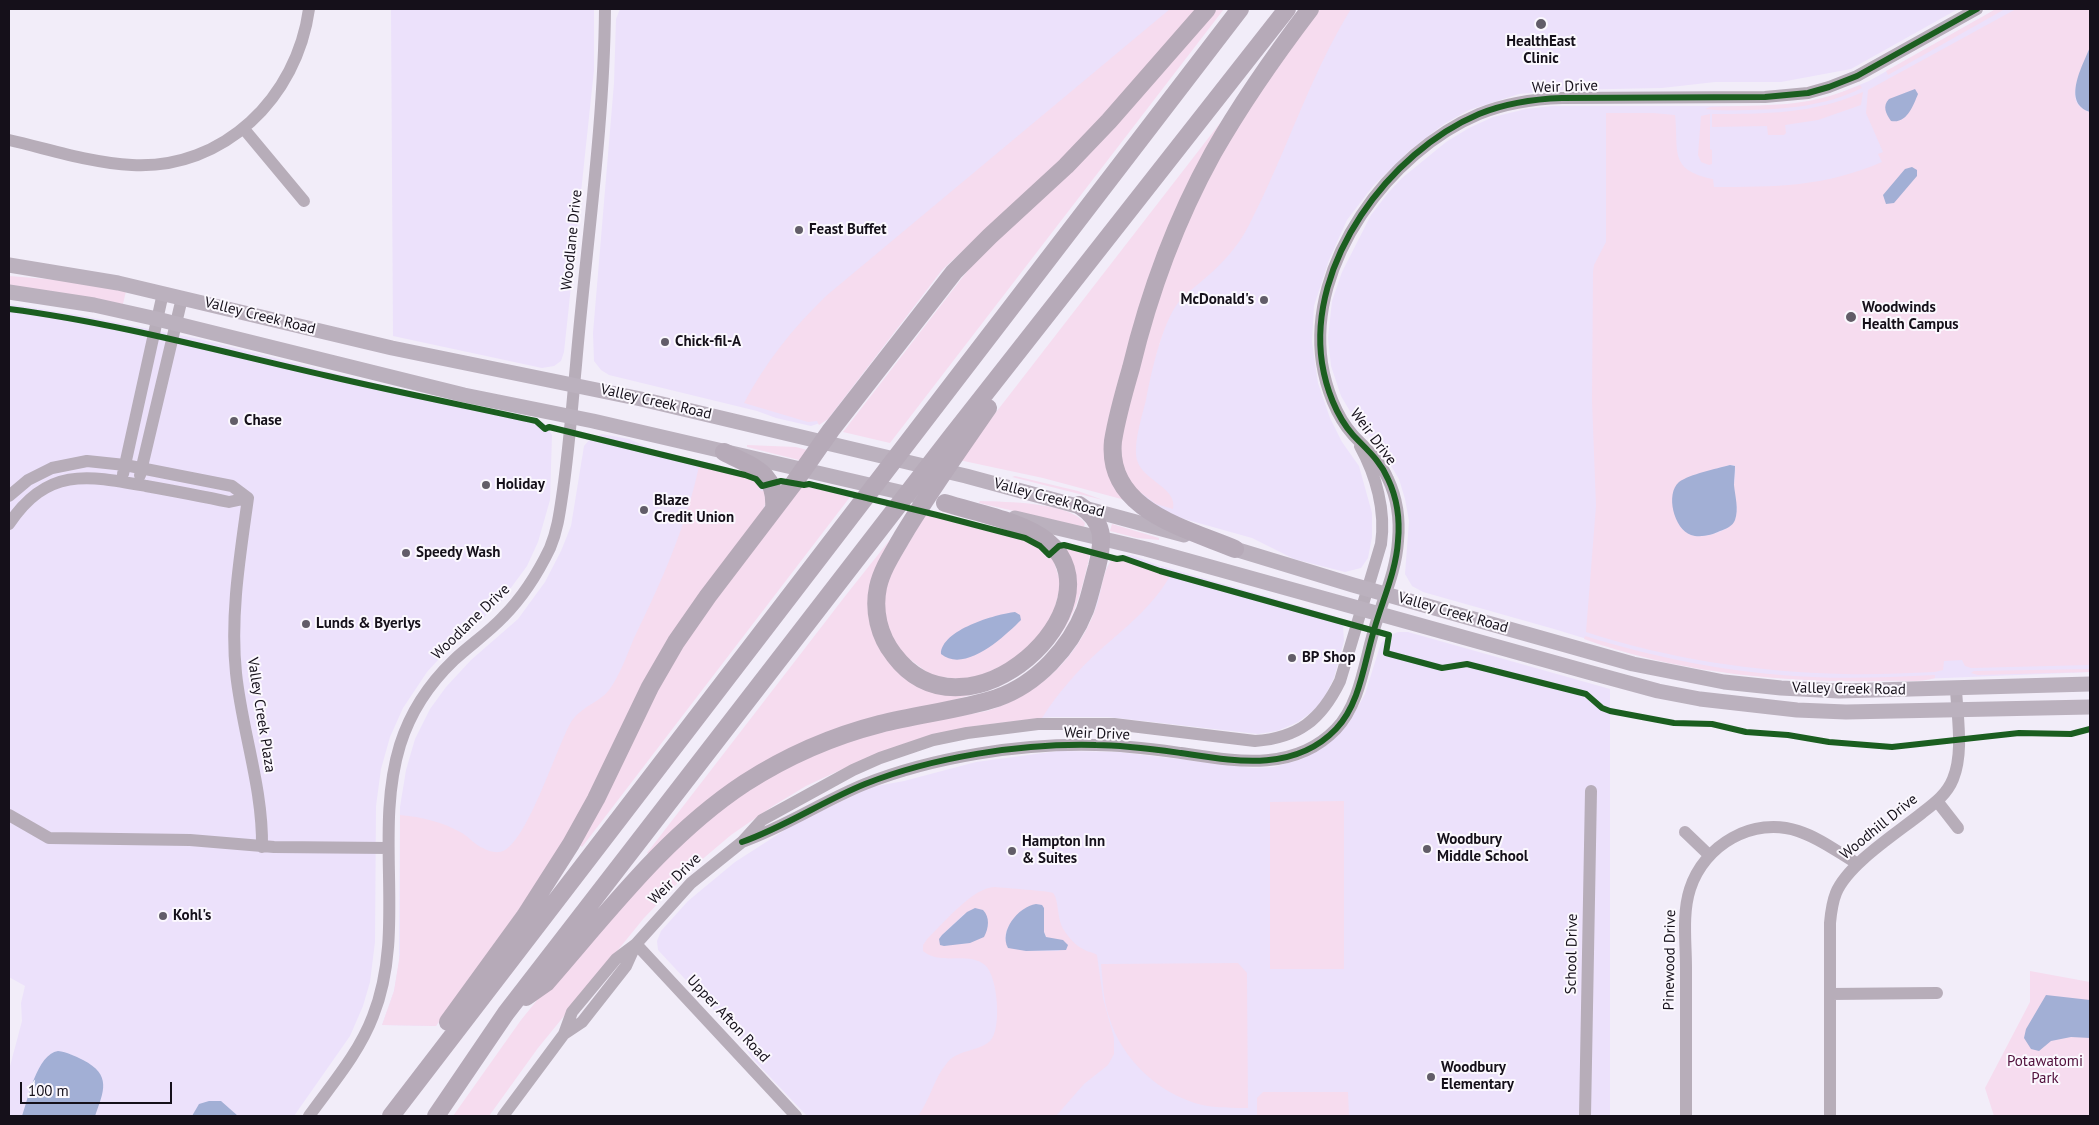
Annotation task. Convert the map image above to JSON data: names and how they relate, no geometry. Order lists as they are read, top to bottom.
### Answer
{
  "streets": {
    "main road": ["Valley Creek Road"],
    "street": [
      "Weir Drive",
      "Woodlane Drive",
      "Valley Creek Plaza",
      "Woodhill Drive",
      "School Drive",
      "Pinewood Drive",
      "Upper Afton Road"
    ]
  },
  "crossings": [
    ["Weir Drive", "Valley Creek Road"],
    ["Weir Drive", "Upper Afton Road"],
    ["Woodlane Drive", "Valley Creek Road"],
    ["Valley Creek Road", "Woodhill Drive"],
    ["Woodhill Drive", "Pinewood Drive"]
  ],
  "parks": ["Potawatomi Park"],
  "places": [
    "HealthEast Clinic",
    "Feast Buffet",
    "McDonald's",
    "Woodwinds Health Campus",
    "Chick-fil-A",
    "Chase",
    "Holiday",
    "Blaze Credit Union",
    "Speedy Wash",
    "Lunds & Byerlys",
    "BP Shop",
    "Woodbury Middle School",
    "Hampton Inn & Suites",
    "Kohl's",
    "Woodbury Elementary"
  ],
  "scale_bar": "100 m"
}
